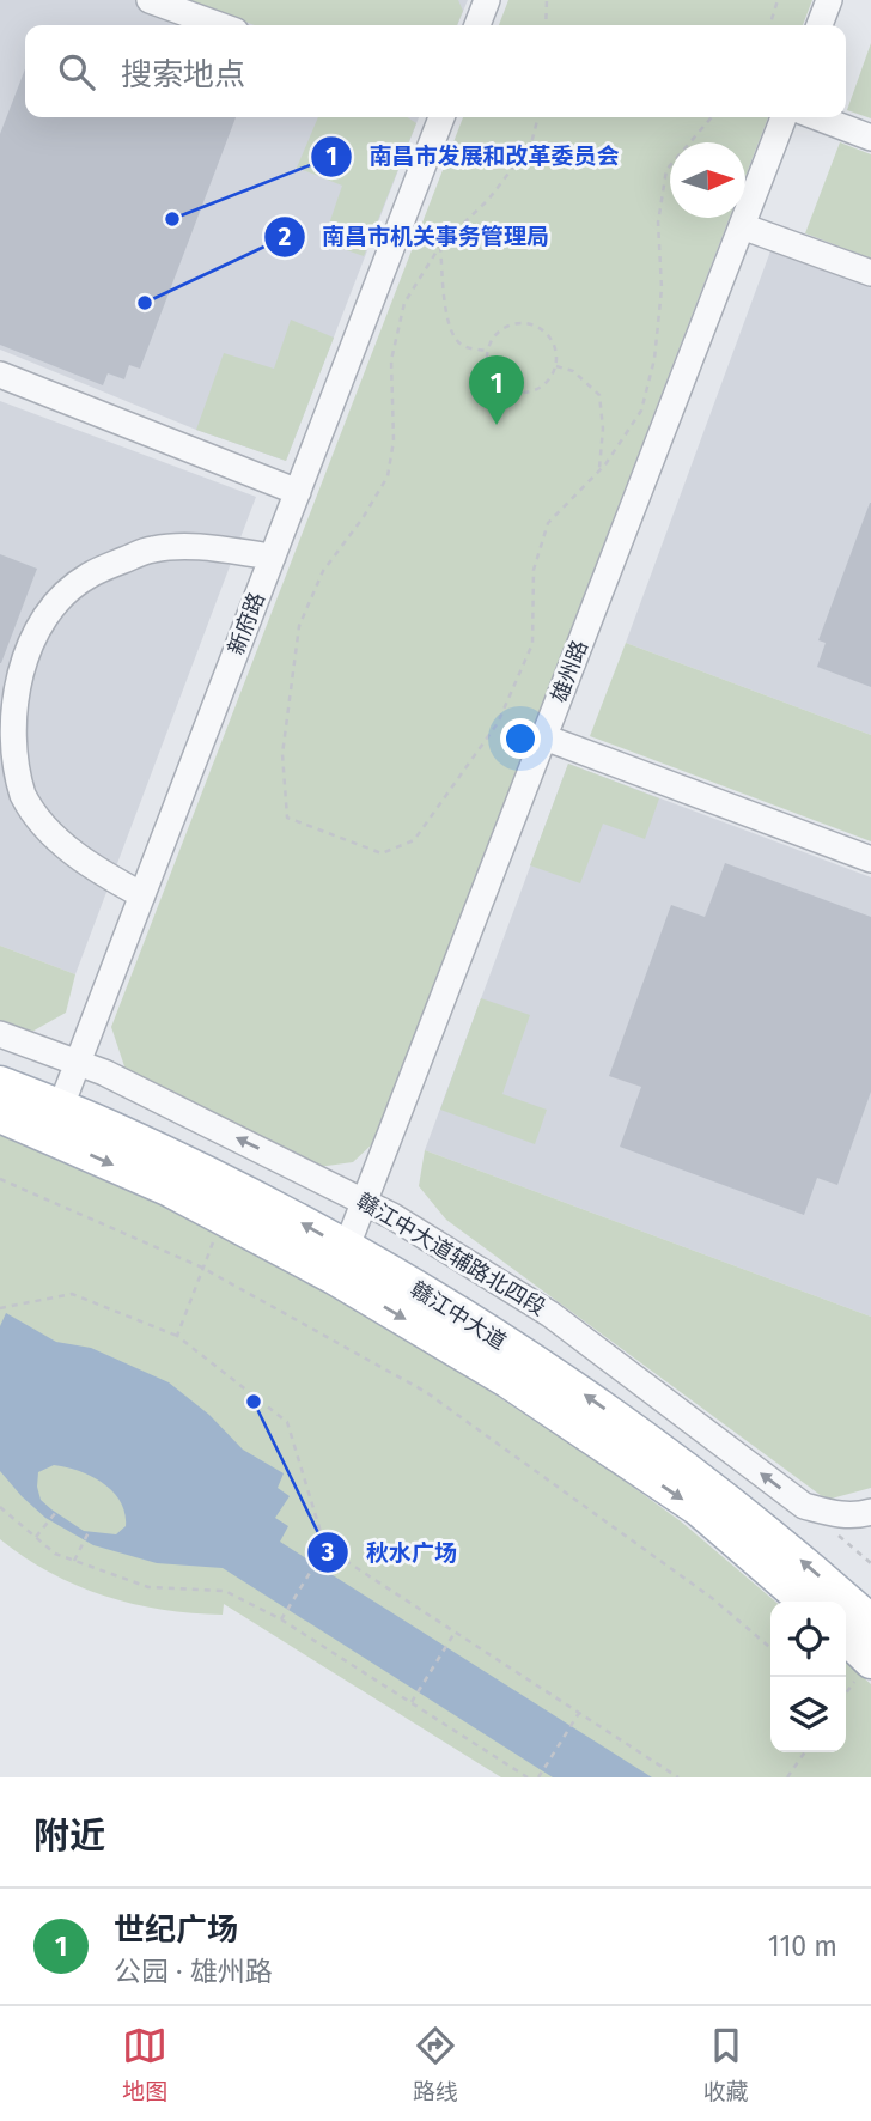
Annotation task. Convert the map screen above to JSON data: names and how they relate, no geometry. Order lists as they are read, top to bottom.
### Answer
{
  "streets": {
    "main road": ["赣江中大道"],
    "street": ["新府路", "雄州路", "赣江中大道辅路北四段"]
  },
  "crossings": [
    ["新府路", "赣江中大道辅路北四段"],
    ["新府路", "赣江中大道"],
    ["雄州路", "赣江中大道辅路北四段"],
    ["雄州路", "赣江中大道"]
  ],
  "one_way": ["赣江中大道辅路北四段"],
  "places": ["南昌市发展和改革委员会", "南昌市机关事务管理局", "秋水广场"],
  "north": "right",
  "page": {
    "search": "搜索地点",
    "pins": "1",
    "heading": "附近",
    "list": [
      {
        "mark": "1",
        "name": "世纪广场",
        "note": "公园 · 雄州路",
        "value": "110 m"
      }
    ],
    "nav": ["地图", "路线", "收藏"]
  }
}
